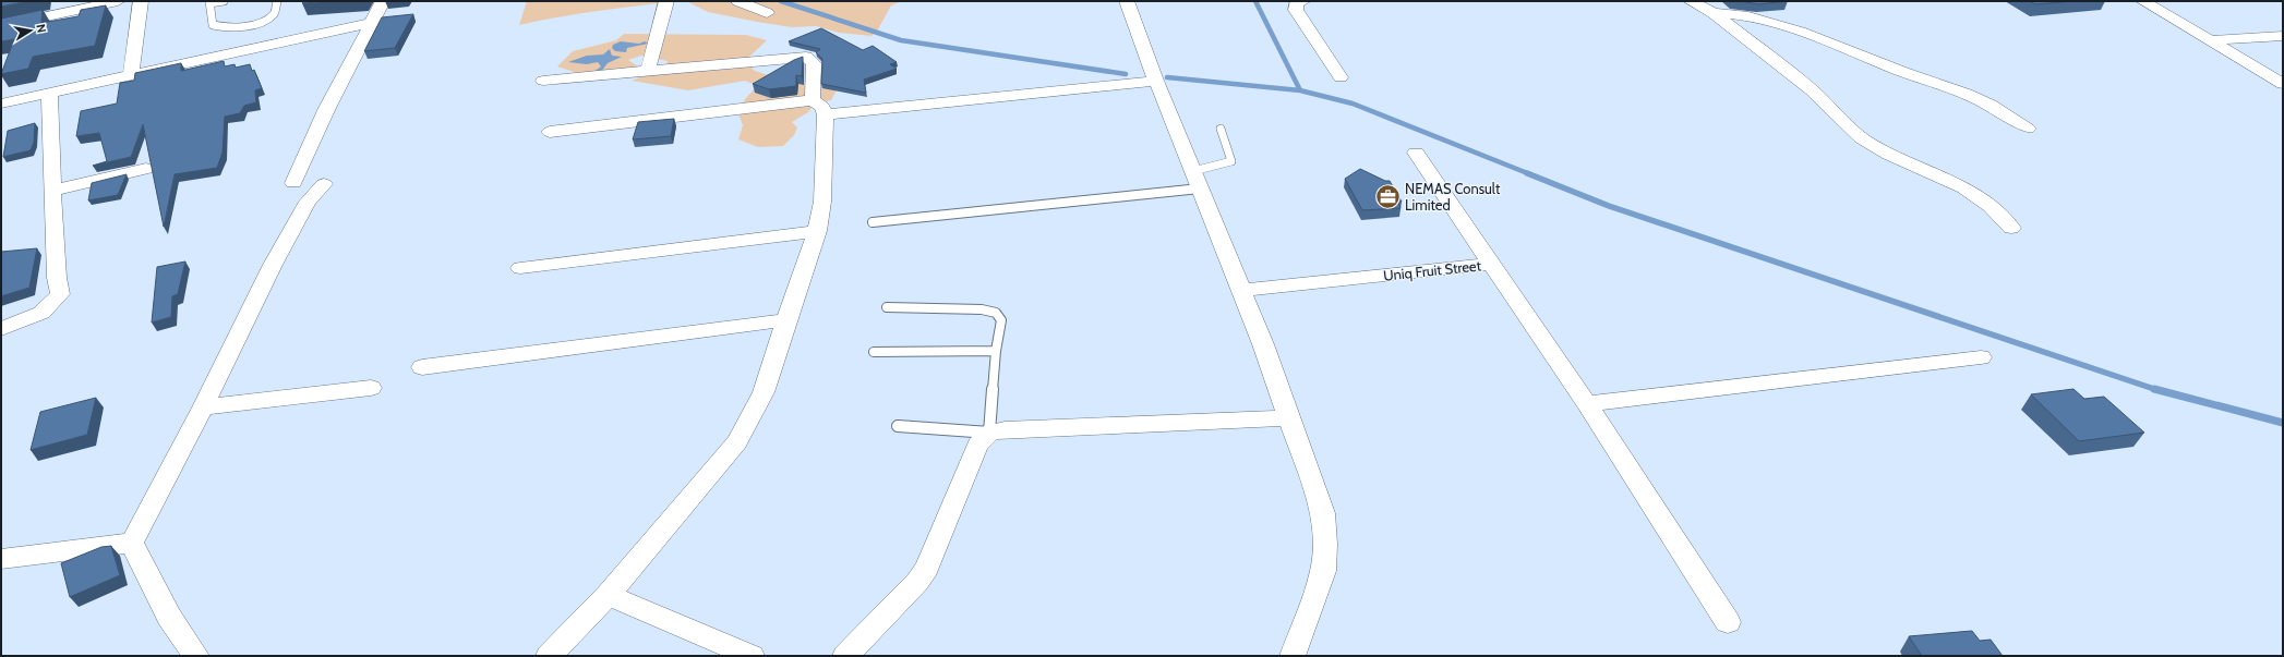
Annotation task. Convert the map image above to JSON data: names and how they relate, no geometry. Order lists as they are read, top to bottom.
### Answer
{
  "streets": {
    "street": ["Uniq Fruit Street"]
  },
  "places": {
    "office": ["NEMAS Consult Limited"]
  },
  "north": "right"
}
